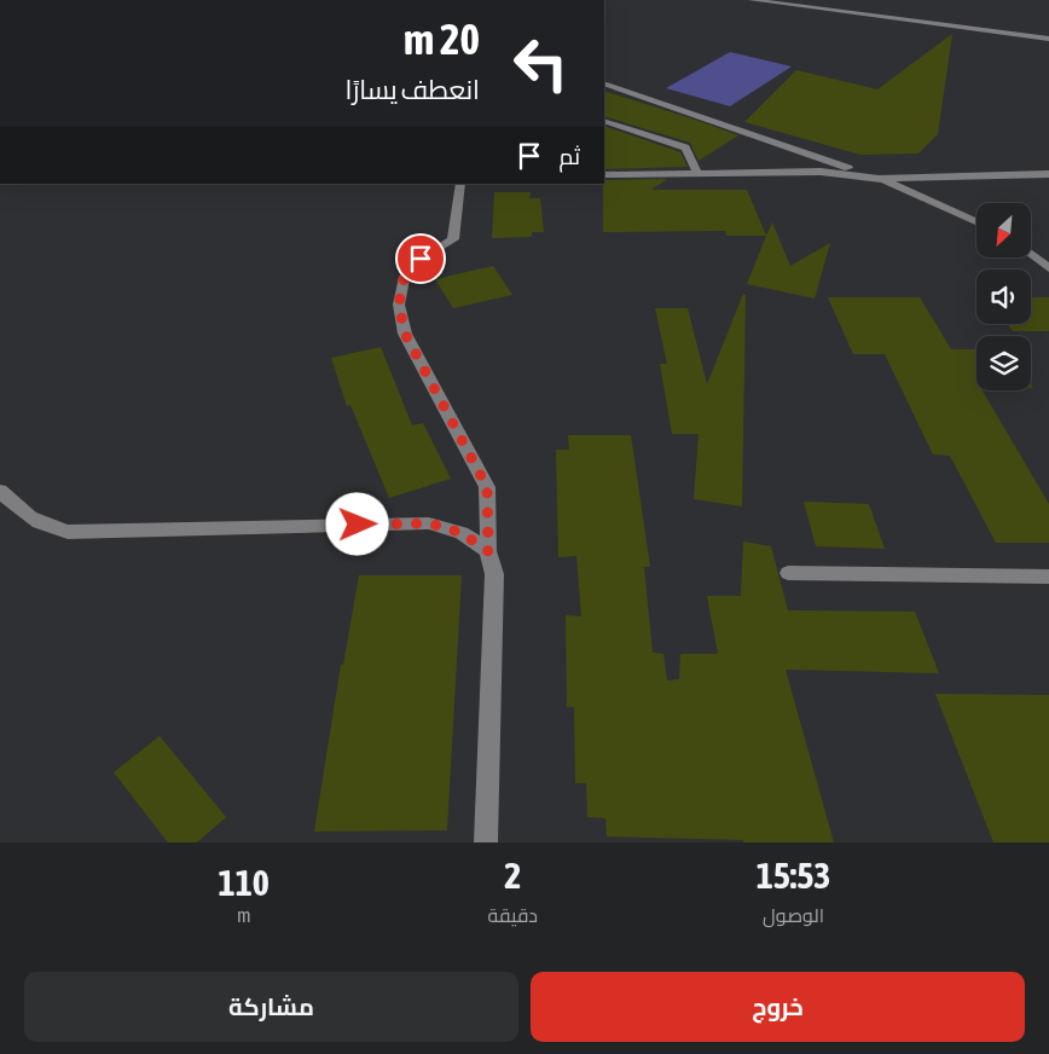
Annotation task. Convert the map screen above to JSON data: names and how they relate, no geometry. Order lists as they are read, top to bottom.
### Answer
{
  "north": "bottom left",
  "page": {
    "turn": ["20 m", "انعطف يسارًا"],
    "then": "ثم",
    "eta": [
      "15:53",
      "الوصول",
      "2",
      "دقيقة",
      "110",
      "m"
    ],
    "buttons": ["خروج", "مشاركة"]
  }
}
